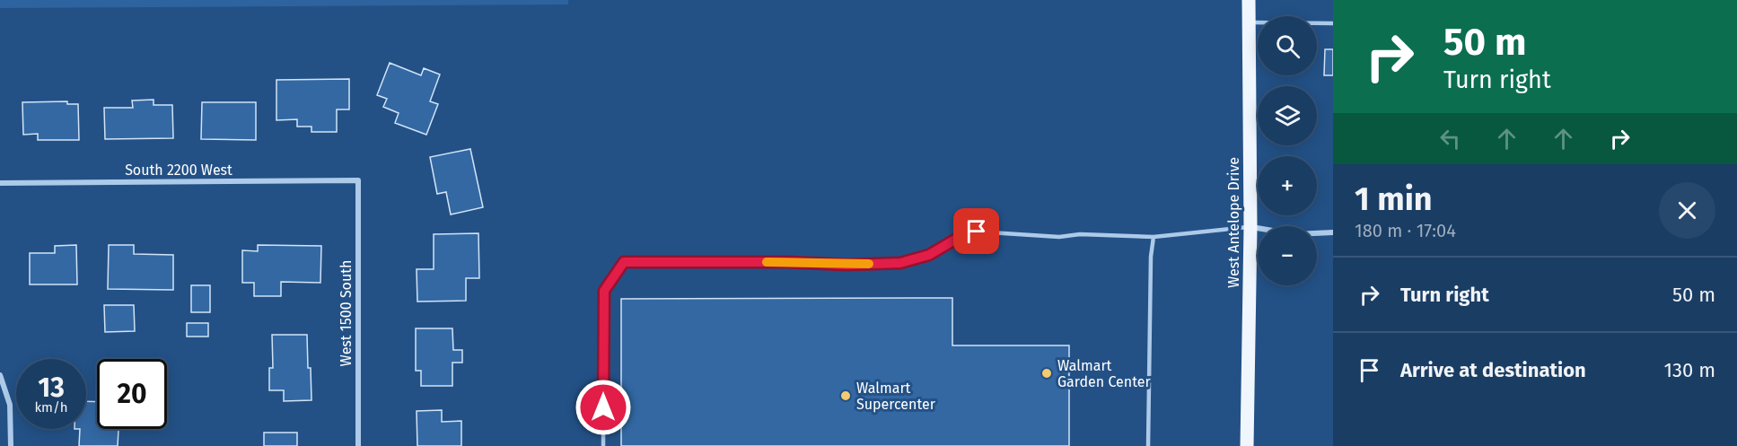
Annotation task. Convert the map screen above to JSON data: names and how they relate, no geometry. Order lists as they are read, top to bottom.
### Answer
{
  "streets": {
    "main road": ["West Antelope Drive"],
    "street": ["South 2200 West", "West 1500 South"]
  },
  "crossings": [
    ["South 2200 West", "West 1500 South"]
  ],
  "places": ["Walmart Garden Center", "Walmart Supercenter"],
  "page": {
    "turn": ["50 m", "Turn right"],
    "map_buttons": ["+", "−"],
    "heading": ["1 min", "180 m · 17:04"],
    "list": [
      {
        "name": "Turn right",
        "value": "50 m"
      },
      {
        "name": "Arrive at destination",
        "value": "130 m"
      }
    ],
    "speed": "13 km/h",
    "limit": "20"
  }
}
